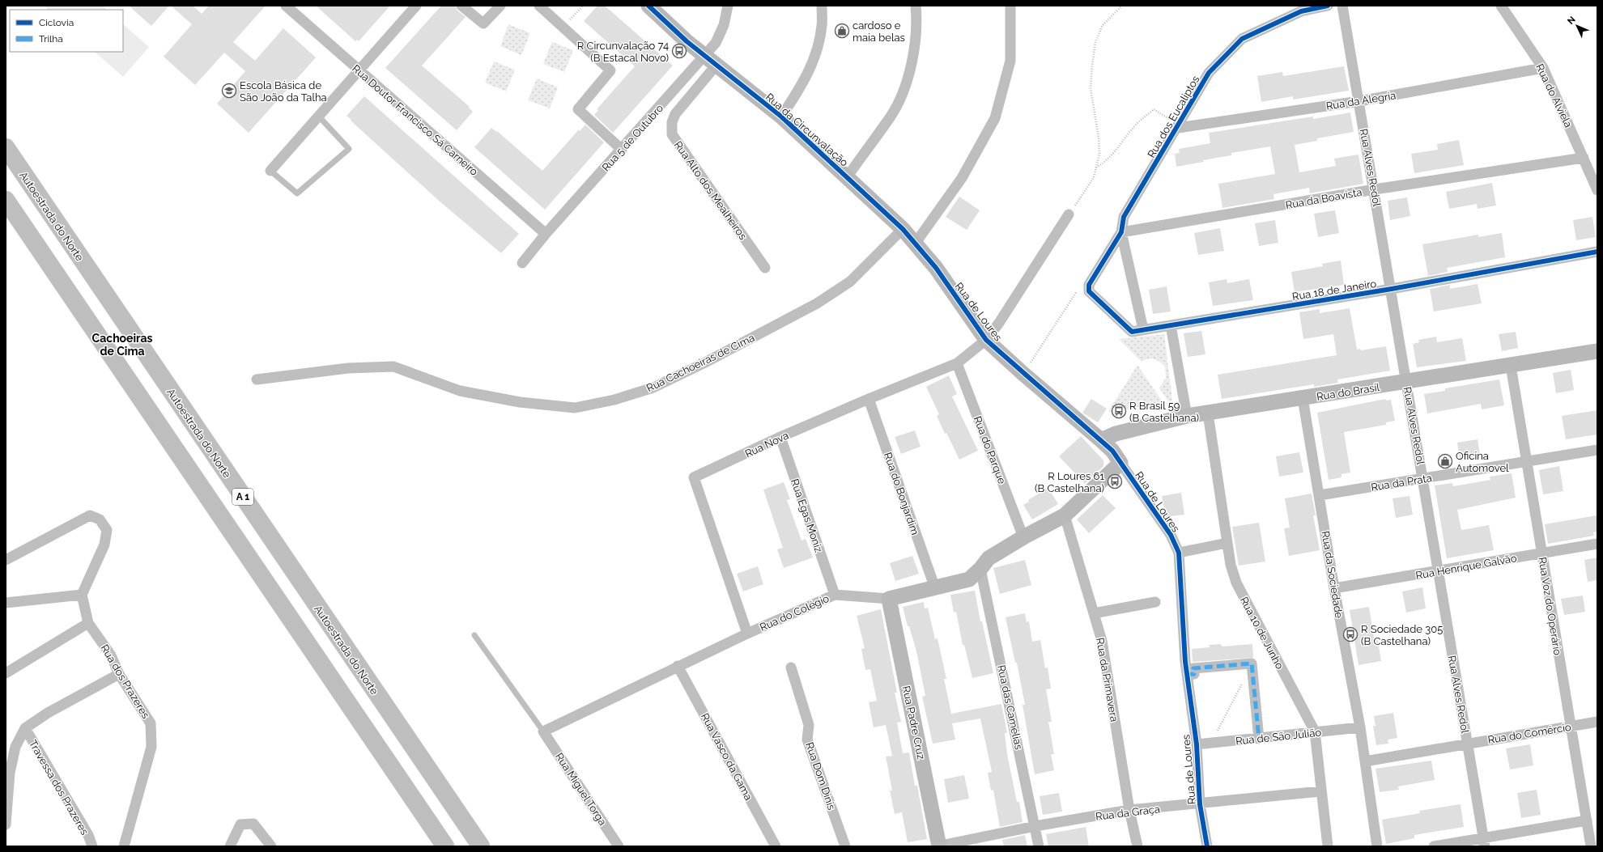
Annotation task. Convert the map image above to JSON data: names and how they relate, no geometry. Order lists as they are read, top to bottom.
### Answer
{
  "streets": {
    "highway": ["Autoestrada do Norte", "A 1"],
    "street": [
      "Rua do Alviela",
      "Rua da Alegria",
      "Rua dos Eucaliptos",
      "Rua Doutor Francisco Sá Carneiro",
      "Rua da Circunvalação",
      "Rua 5 de Outubro",
      "Rua Alves Redol",
      "Rua Alto dos Mealheiros",
      "Rua da Boavista",
      "Rua 18 de Janeiro",
      "Rua de Loures",
      "Rua Cachoeiras de Cima",
      "Rua do Brasil",
      "Rua Nova",
      "Rua do Parque",
      "Rua da Prata",
      "Rua do Bonjardim",
      "Rua Egas Moniz",
      "Rua Henrique Galvão",
      "Rua da Sociedade",
      "Rua Voz do Operário",
      "Rua do Colégio",
      "Rua 10 de Junho",
      "Rua da Primavera",
      "Rua dos Prazeres",
      "Rua das Camélias",
      "Rua Padre Cruz",
      "Rua do Comércio",
      "Rua de São Julião",
      "Rua Vasco da Gama",
      "Rua Dom Dinis",
      "Travessa dos Prazeres",
      "Rua Miguel Torga",
      "Rua da Graça"
    ]
  },
  "crossings": [
    ["Rua do Alviela", "Rua da Alegria"],
    ["Rua do Alviela", "Rua da Boavista"],
    ["Rua da Alegria", "Rua dos Eucaliptos"],
    ["Rua da Alegria", "Rua Alves Redol"],
    ["Rua dos Eucaliptos", "Rua da Boavista"],
    ["Rua dos Eucaliptos", "Rua 18 de Janeiro"],
    ["Rua Doutor Francisco Sá Carneiro", "Rua 5 de Outubro"],
    ["Rua da Circunvalação", "Rua 5 de Outubro"],
    ["Rua da Circunvalação", "Rua Alto dos Mealheiros"],
    ["Rua da Circunvalação", "Rua de Loures"],
    ["Rua da Circunvalação", "Rua Cachoeiras de Cima"],
    ["Rua 5 de Outubro", "Rua Alto dos Mealheiros"],
    ["Rua Alves Redol", "Rua da Boavista"],
    ["Rua Alves Redol", "Rua 18 de Janeiro"],
    ["Rua Alves Redol", "Rua do Brasil"],
    ["Rua Alves Redol", "Rua da Prata"],
    ["Rua Alves Redol", "Rua Henrique Galvão"],
    ["Rua Alves Redol", "Rua do Comércio"],
    ["Rua de Loures", "Rua do Brasil"],
    ["Rua de Loures", "Rua Nova"],
    ["Rua de Loures", "Rua do Colégio"],
    ["Rua de Loures", "Rua de São Julião"],
    ["Rua de Loures", "Rua da Graça"],
    ["Rua do Brasil", "Rua da Sociedade"],
    ["Rua do Brasil", "Rua Voz do Operário"],
    ["Rua do Brasil", "Rua 10 de Junho"],
    ["Rua Nova", "Rua do Parque"],
    ["Rua Nova", "Rua do Bonjardim"],
    ["Rua Nova", "Rua Egas Moniz"],
    ["Rua Nova", "Rua do Colégio"],
    ["Rua do Parque", "Rua do Colégio"],
    ["Rua da Prata", "Rua da Sociedade"],
    ["Rua da Prata", "Rua Voz do Operário"],
    ["Rua do Bonjardim", "Rua do Colégio"],
    ["Rua Egas Moniz", "Rua do Colégio"],
    ["Rua Henrique Galvão", "Rua da Sociedade"],
    ["Rua Henrique Galvão", "Rua Voz do Operário"],
    ["Rua da Sociedade", "Rua do Comércio"],
    ["Rua da Sociedade", "Rua de São Julião"],
    ["Rua Voz do Operário", "Rua do Comércio"],
    ["Rua do Colégio", "Rua da Primavera"],
    ["Rua do Colégio", "Rua das Camélias"],
    ["Rua do Colégio", "Rua Padre Cruz"],
    ["Rua do Colégio", "Rua Vasco da Gama"],
    ["Rua do Colégio", "Rua Miguel Torga"],
    ["Rua 10 de Junho", "Rua de São Julião"],
    ["Rua 10 de Junho", "Rua da Graça"],
    ["Rua da Primavera", "Rua da Graça"],
    ["Rua das Camélias", "Rua da Graça"],
    ["Rua Padre Cruz", "Rua da Graça"]
  ],
  "districts": ["Cachoeiras de Cima"],
  "places": {
    "shop": ["cardoso e maia belas", "Oficina Automovel"],
    "bus stop": [
      "R Circunvalação 74 (B Estacal Novo)",
      "R Brasil 59 (B Castelhana)",
      "R Loures 61 (B Castelhana)",
      "R Sociedade 305 (B Castelhana)"
    ],
    "school or university": ["Escola Básica de São João da Talha"]
  },
  "legend": ["Ciclovia", "Trilha"],
  "north": "top left"
}
